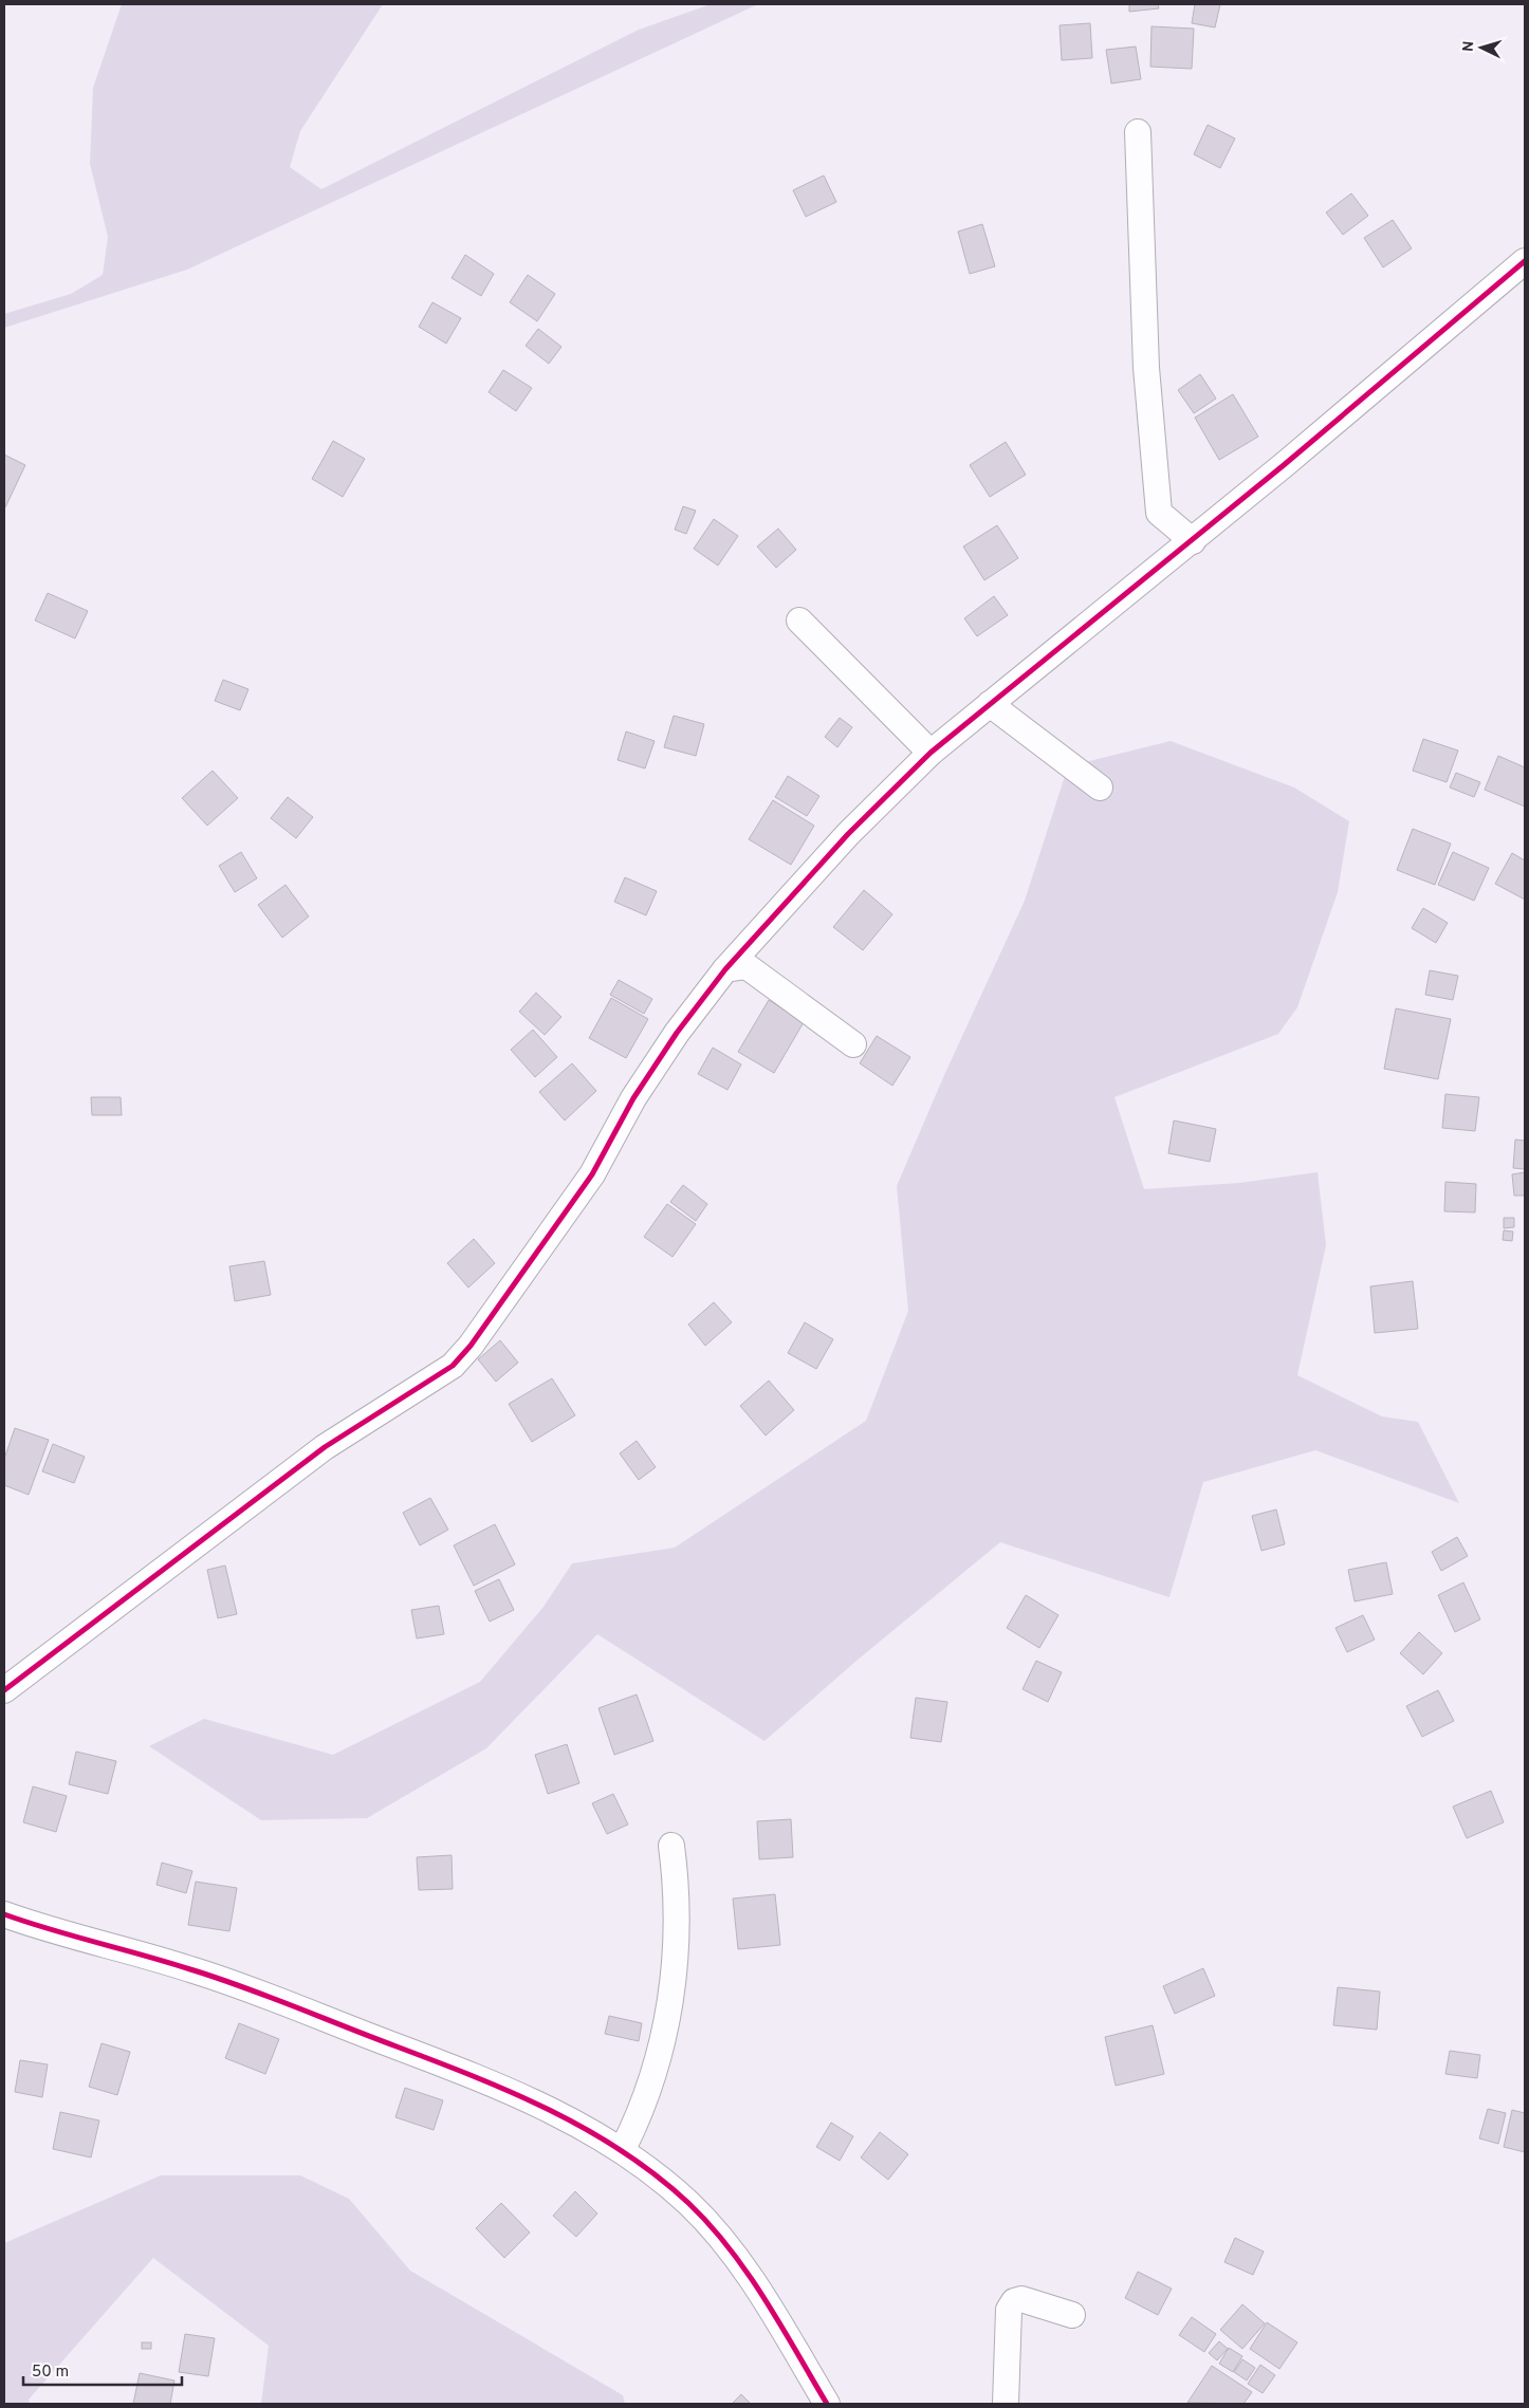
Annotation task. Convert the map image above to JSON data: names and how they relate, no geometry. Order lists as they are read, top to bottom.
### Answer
{
  "scale_bar": "50 m",
  "north": "left"
}
